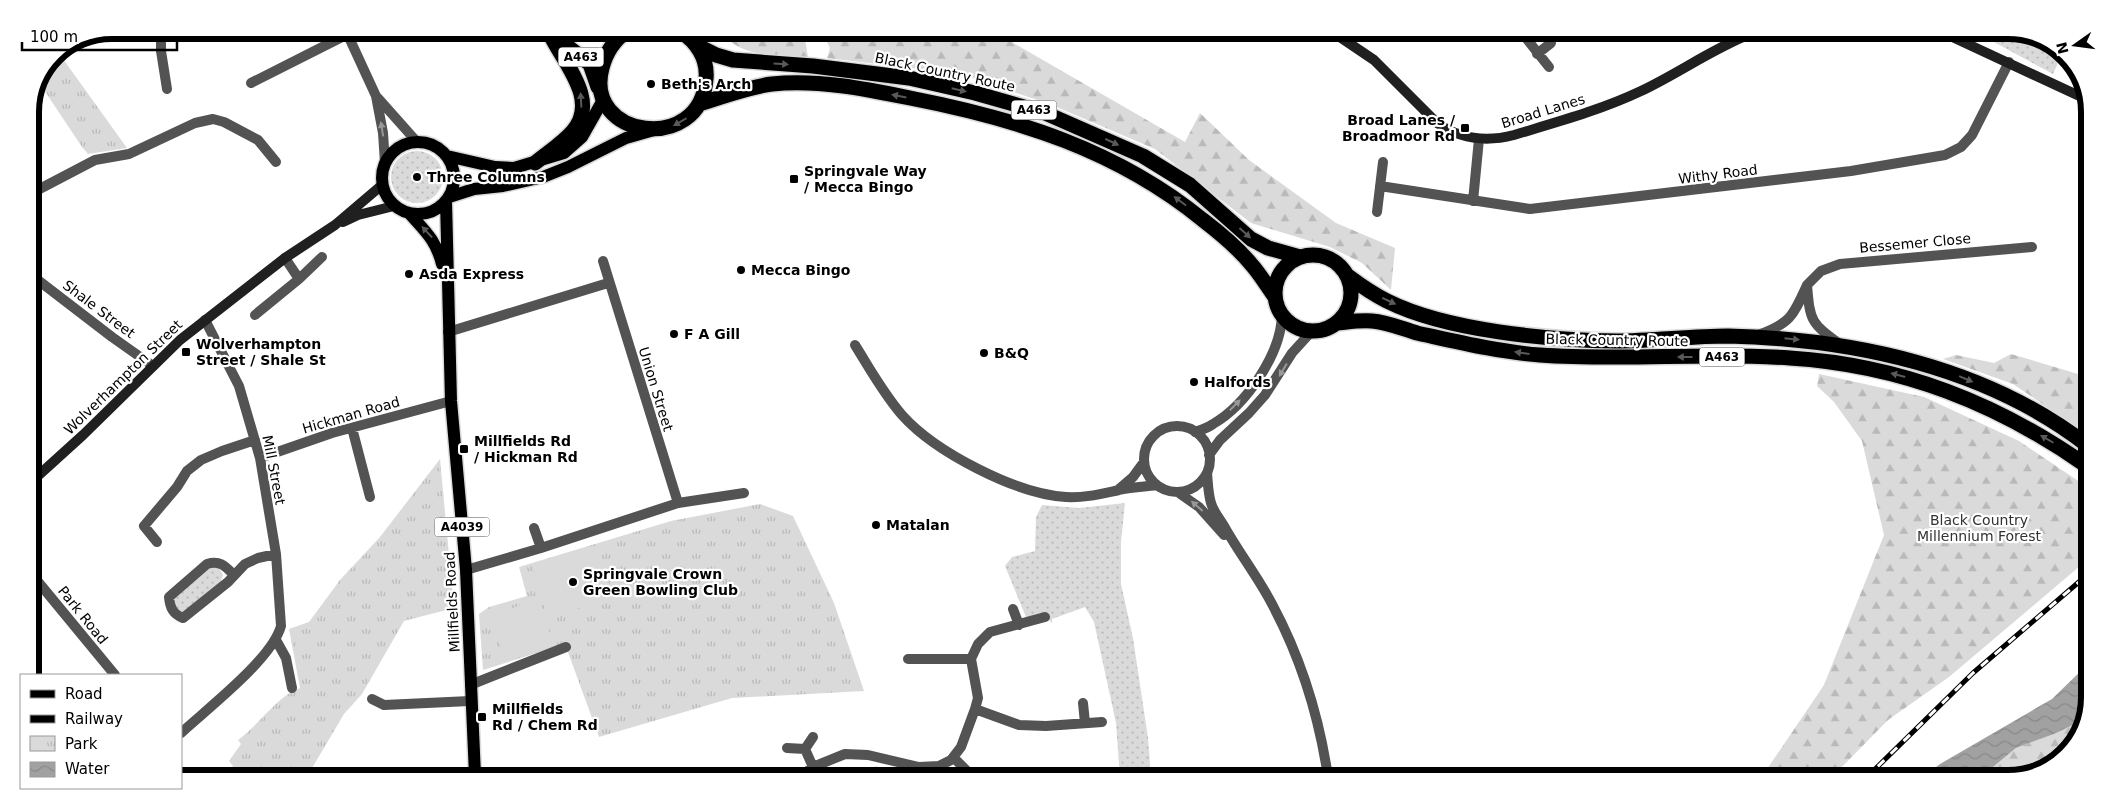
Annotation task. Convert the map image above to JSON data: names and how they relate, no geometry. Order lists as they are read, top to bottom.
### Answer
{
  "streets": {
    "highway": ["A463", "Black Country Route"],
    "main road": ["A4039", "Millfields Road"],
    "street": [
      "Broad Lanes",
      "Withy Road",
      "Bessemer Close",
      "Shale Street",
      "Wolverhampton Street",
      "Union Street",
      "Hickman Road",
      "Mill Street",
      "Park Road"
    ]
  },
  "crossings": [
    ["A463", "Black Country Route"],
    ["Black Country Route", "Bessemer Close"],
    ["Shale Street", "Wolverhampton Street"],
    ["Wolverhampton Street", "Mill Street"],
    ["Hickman Road", "Mill Street"],
    ["Hickman Road", "Millfields Road"],
    ["A4039", "Millfields Road"]
  ],
  "parks": ["Black Country Millennium Forest"],
  "places": {
    "other": [
      "Beth's Arch",
      "Three Columns",
      "Mecca Bingo",
      "Asda Express",
      "F A Gill",
      "B&Q",
      "Halfords",
      "Matalan",
      "Springvale Crown Green Bowling Club"
    ],
    "transit": [
      "Broad Lanes / Broadmoor Rd",
      "Springvale Way / Mecca Bingo",
      "Wolverhampton Street / Shale St",
      "Millfields Rd / Hickman Rd",
      "Millfields Rd / Chem Rd"
    ]
  },
  "legend": [
    "Road",
    "Railway",
    "Park",
    "Water"
  ],
  "scale_bar": "100 m",
  "north": "left"
}
